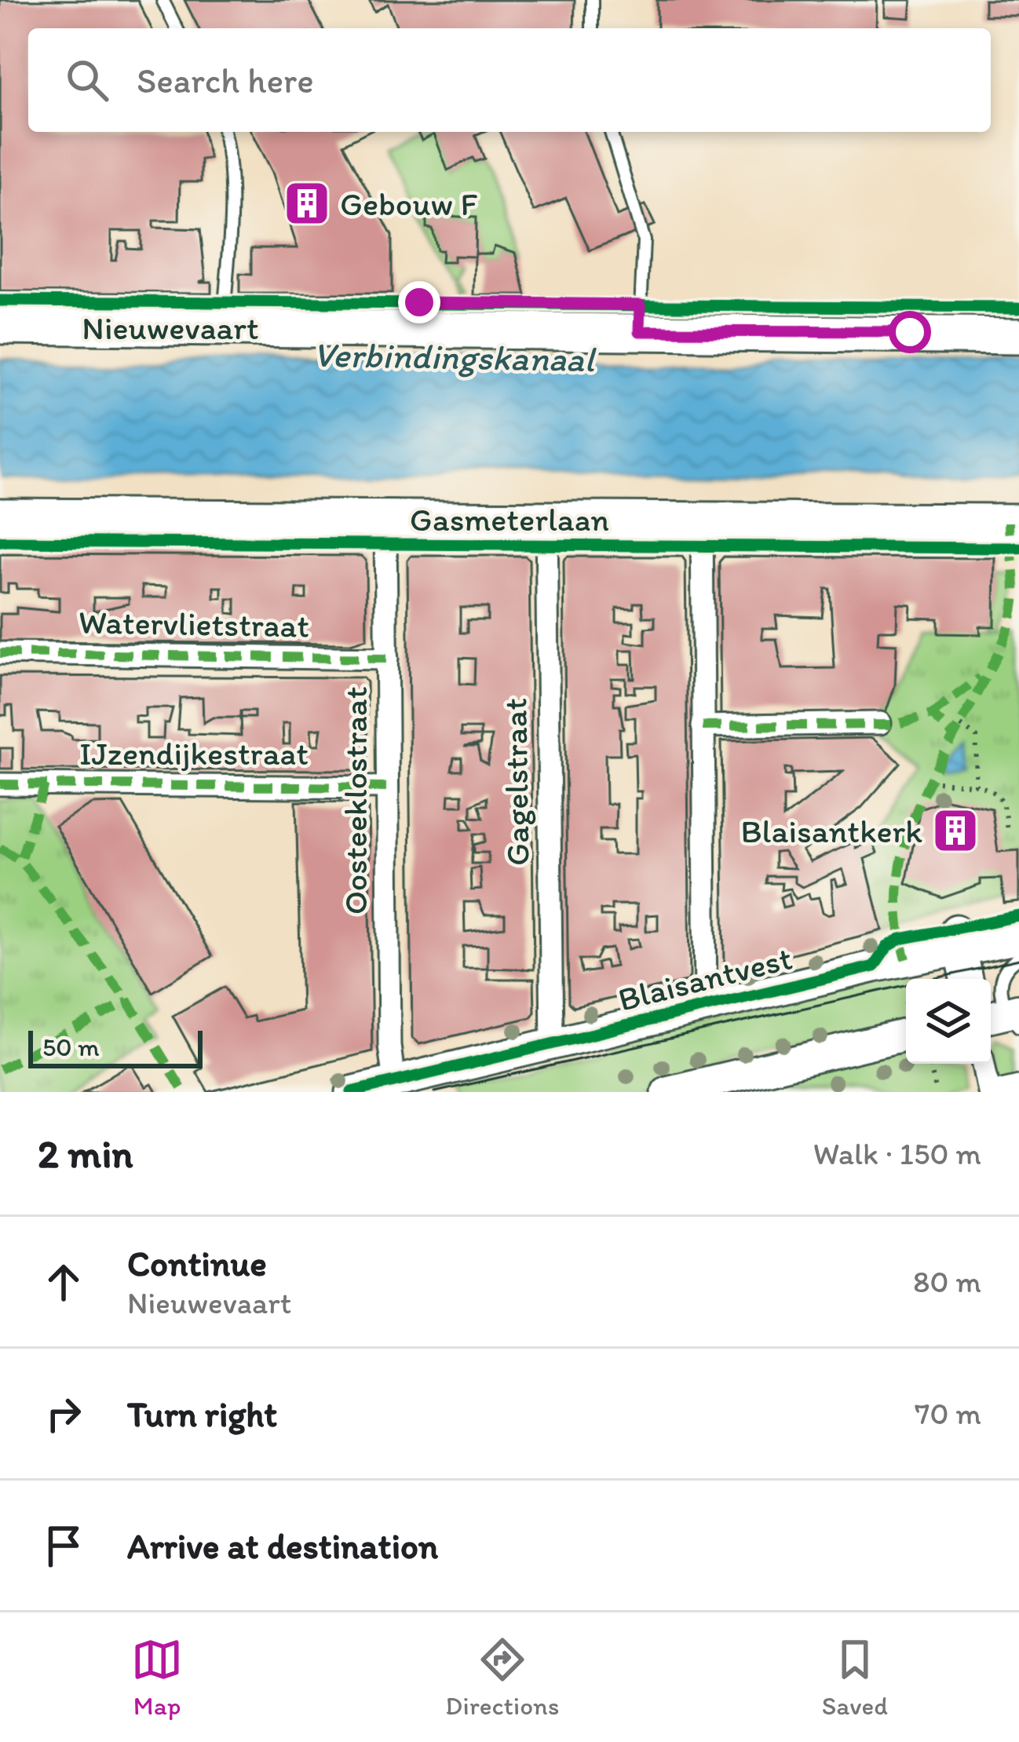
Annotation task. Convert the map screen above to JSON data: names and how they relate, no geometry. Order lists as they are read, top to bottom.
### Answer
{
  "streets": {
    "main road": ["Nieuwevaart", "Gasmeterlaan", "Blaisantvest"],
    "street": [
      "Watervlietstraat",
      "IJzendijkestraat",
      "Gagelstraat",
      "Oosteeklostraat"
    ]
  },
  "crossings": [
    ["Gasmeterlaan", "Gagelstraat"],
    ["Gasmeterlaan", "Oosteeklostraat"],
    ["Watervlietstraat", "Oosteeklostraat"],
    ["IJzendijkestraat", "Oosteeklostraat"],
    ["Gagelstraat", "Blaisantvest"],
    ["Oosteeklostraat", "Blaisantvest"]
  ],
  "water": ["Verbindingskanaal"],
  "places": {
    "building": ["Gebouw F", "Blaisantkerk"]
  },
  "scale_bar": "50 m",
  "page": {
    "search": "Search here",
    "scale": "50 m",
    "heading": ["2 min", "Walk · 150 m"],
    "list": [
      ["Continue", "Nieuwevaart", "80 m"],
      ["Turn right", "70 m"],
      "Arrive at destination"
    ],
    "nav": ["Map", "Directions", "Saved"]
  }
}
